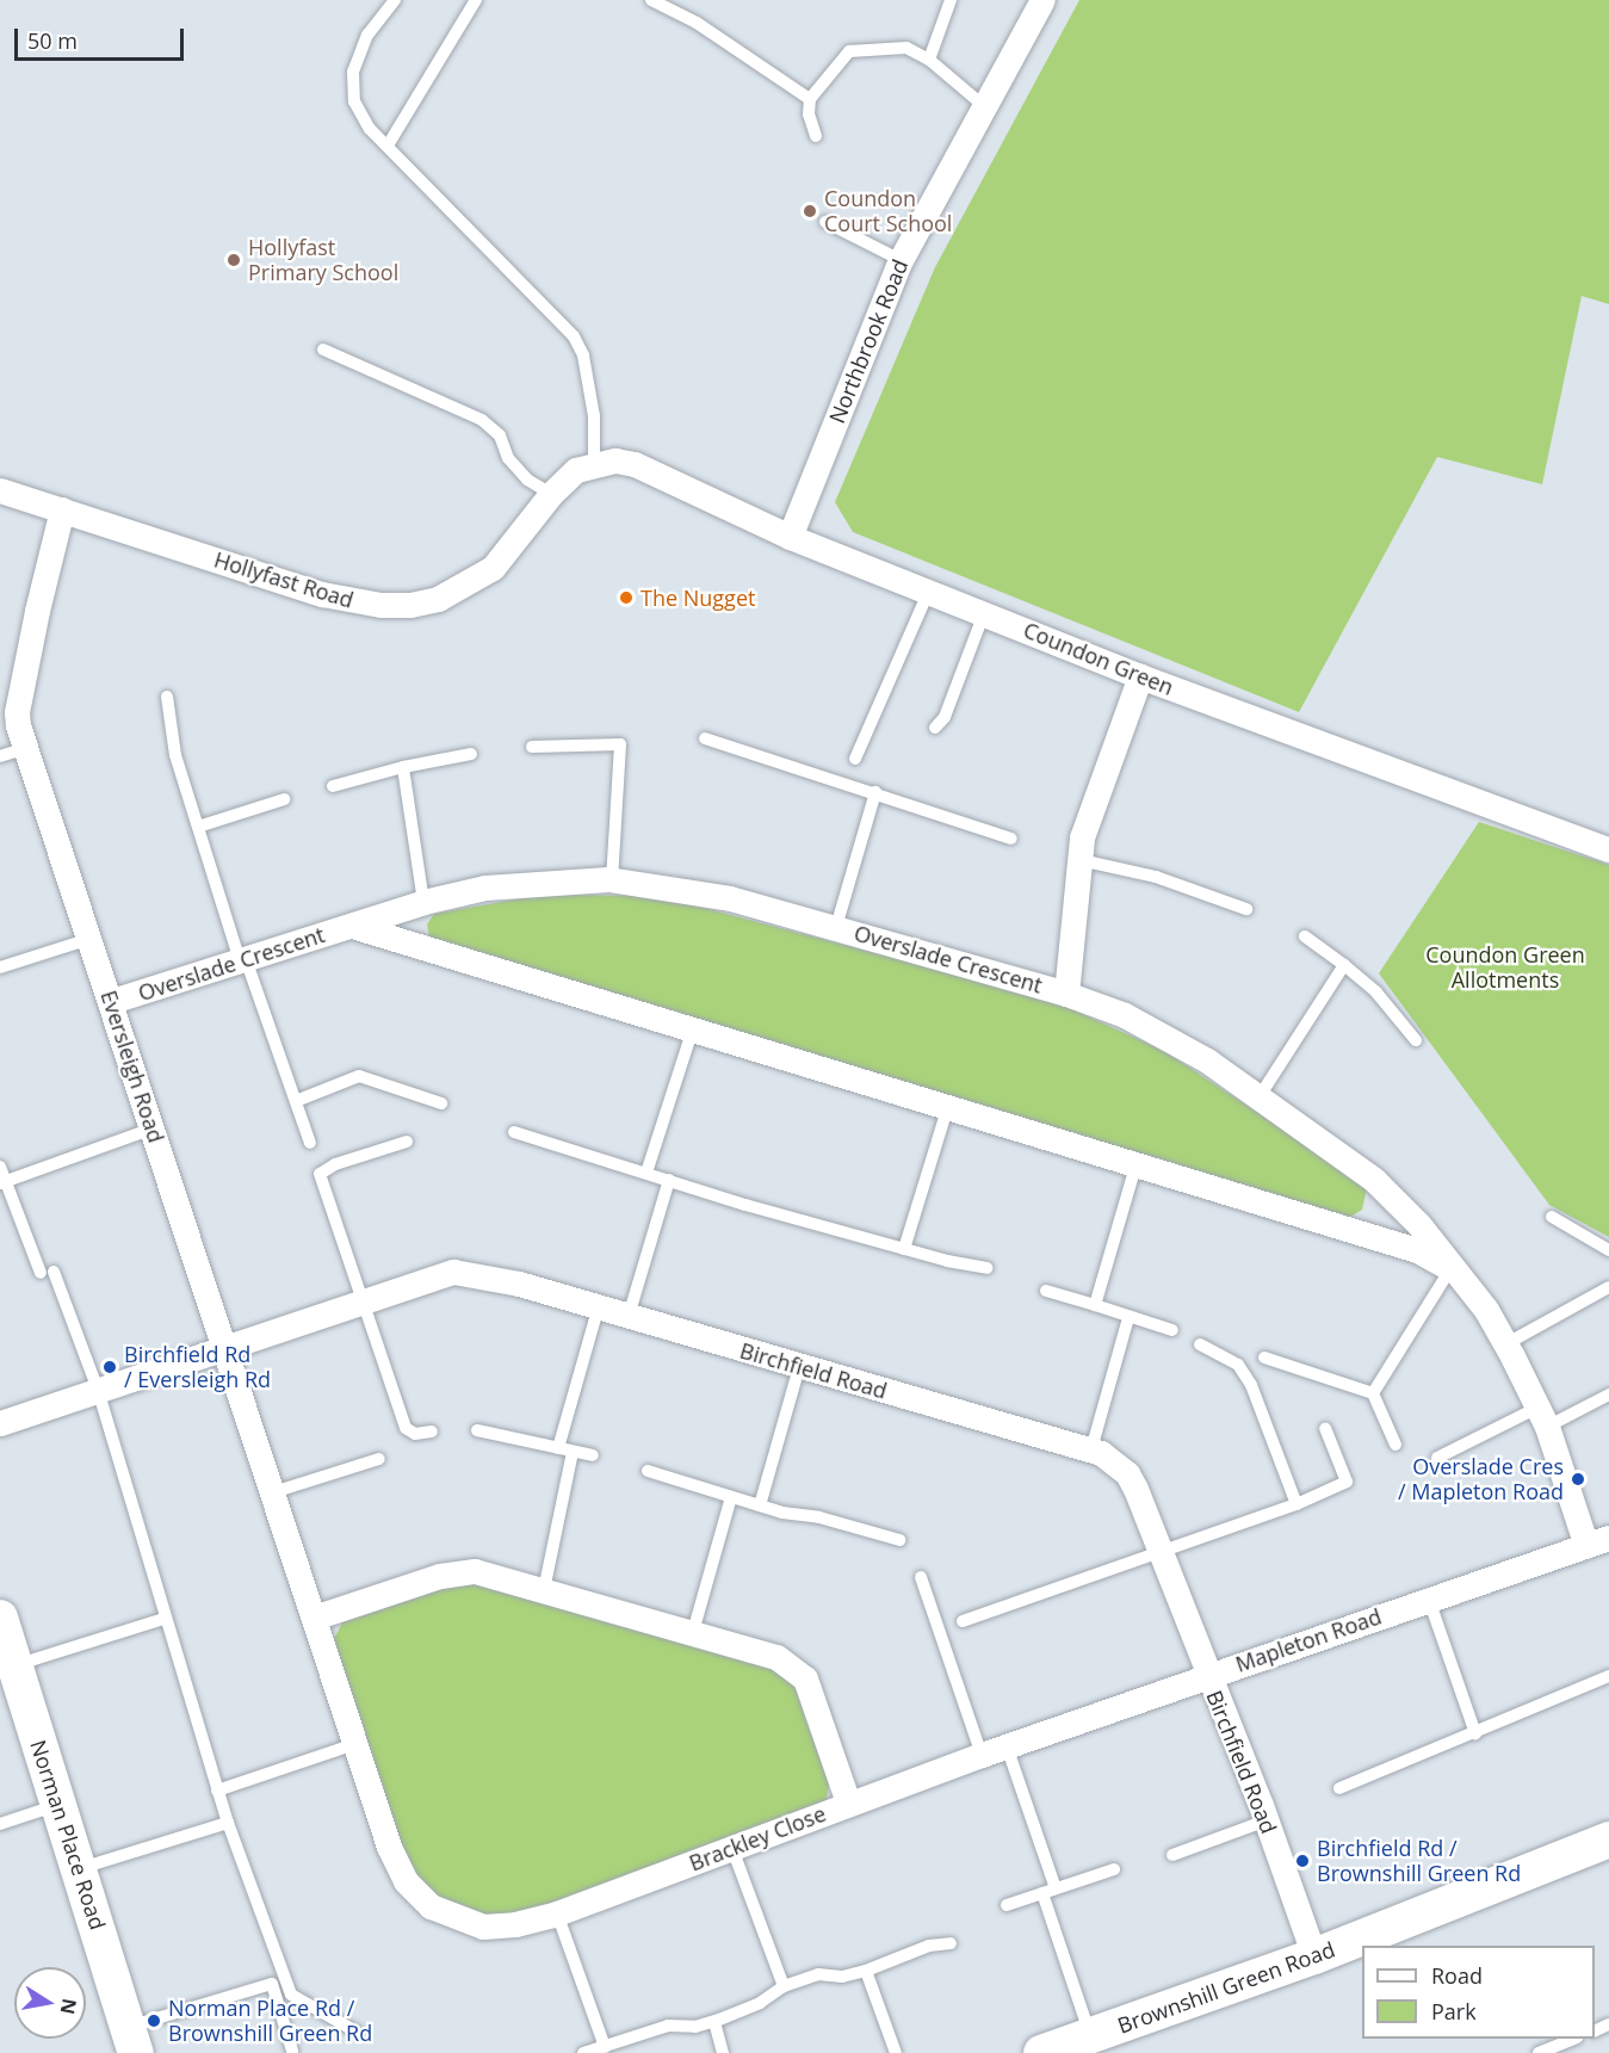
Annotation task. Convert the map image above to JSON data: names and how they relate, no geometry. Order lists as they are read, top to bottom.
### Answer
{
  "streets": {
    "street": [
      "Northbrook Road",
      "Hollyfast Road",
      "Coundon Green",
      "Overslade Crescent",
      "Eversleigh Road",
      "Birchfield Road",
      "Mapleton Road",
      "Norman Place Road",
      "Brackley Close",
      "Brownshill Green Road"
    ]
  },
  "crossings": [
    ["Northbrook Road", "Coundon Green"],
    ["Hollyfast Road", "Coundon Green"],
    ["Hollyfast Road", "Eversleigh Road"],
    ["Overslade Crescent", "Eversleigh Road"],
    ["Overslade Crescent", "Mapleton Road"],
    ["Eversleigh Road", "Birchfield Road"],
    ["Eversleigh Road", "Brackley Close"],
    ["Birchfield Road", "Mapleton Road"],
    ["Birchfield Road", "Brownshill Green Road"],
    ["Mapleton Road", "Brackley Close"]
  ],
  "parks": ["Coundon Green Allotments"],
  "places": [
    "Coundon Court School",
    "Hollyfast Primary School",
    "The Nugget",
    "Birchfield Rd / Eversleigh Rd",
    "Overslade Cres / Mapleton Road",
    "Birchfield Rd / Brownshill Green Rd",
    "Norman Place Rd / Brownshill Green Rd"
  ],
  "legend": ["Road", "Park"],
  "scale_bar": "50 m",
  "north": "right"
}
